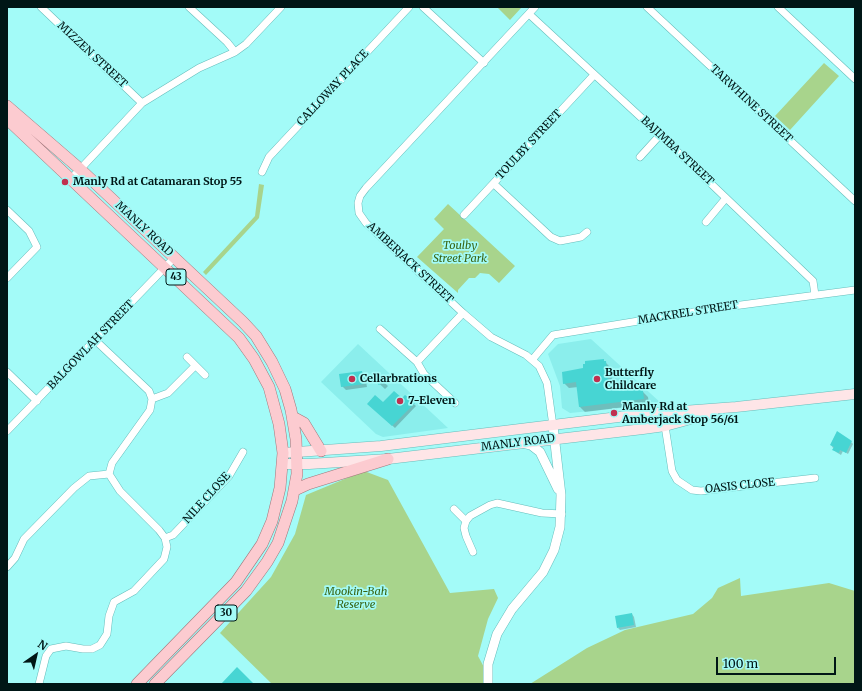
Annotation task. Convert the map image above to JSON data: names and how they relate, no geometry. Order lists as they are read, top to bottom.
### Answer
{
  "streets": {
    "main road": ["MANLY ROAD", "43", "30"],
    "street": [
      "MIZZEN STREET",
      "CALLOWAY PLACE",
      "TARWHINE STREET",
      "TOULBY STREET",
      "BAJIMBA STREET",
      "AMBERJACK STREET",
      "MACKREL STREET",
      "BALGOWLAH STREET",
      "OASIS CLOSE",
      "NILE CLOSE"
    ]
  },
  "crossings": [
    ["TOULBY STREET", "BAJIMBA STREET"],
    ["BAJIMBA STREET", "AMBERJACK STREET"],
    ["BAJIMBA STREET", "MACKREL STREET"],
    ["MANLY ROAD", "AMBERJACK STREET"],
    ["MANLY ROAD", "BALGOWLAH STREET"],
    ["MANLY ROAD", "OASIS CLOSE"],
    ["MANLY ROAD", "30"],
    ["AMBERJACK STREET", "MACKREL STREET"]
  ],
  "parks": ["Toulby Street Park", "Mookin-Bah Reserve"],
  "places": [
    "Manly Rd at Catamaran Stop 55",
    "Cellarbrations",
    "Butterfly Childcare",
    "7-Eleven",
    "Manly Rd at Amberjack Stop 56/61"
  ],
  "scale_bar": "100 m",
  "north": "top right"
}
